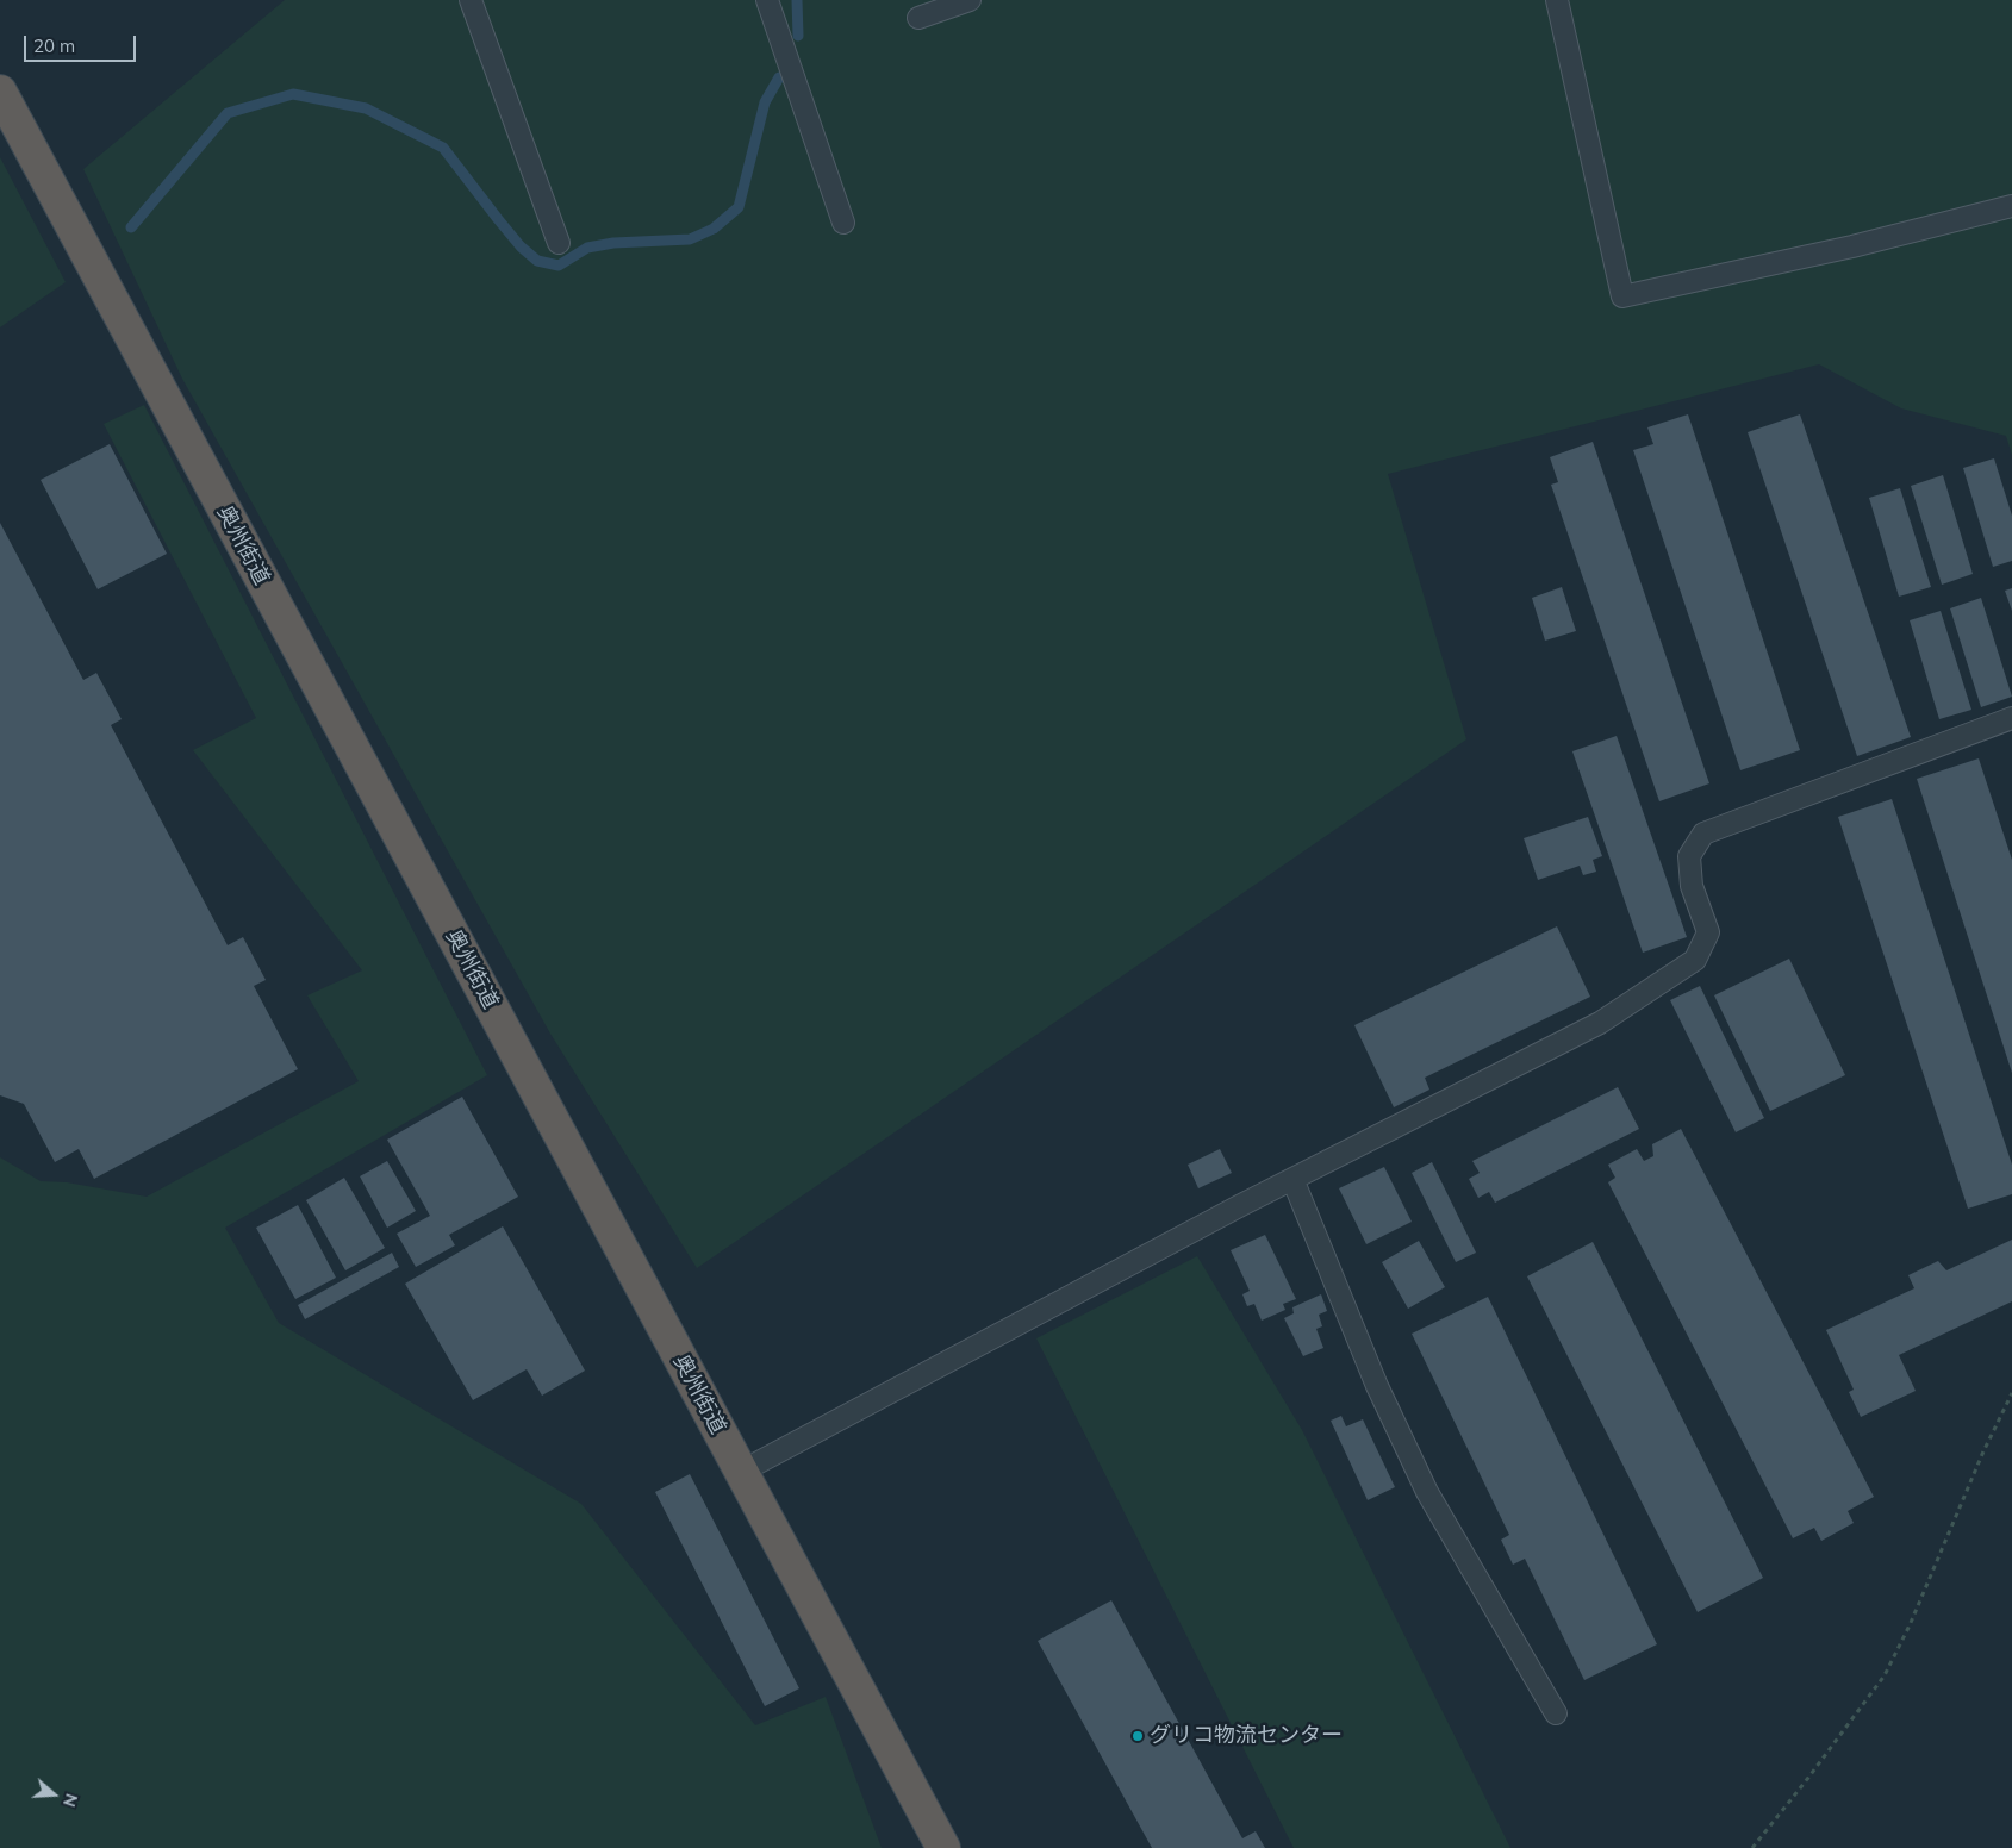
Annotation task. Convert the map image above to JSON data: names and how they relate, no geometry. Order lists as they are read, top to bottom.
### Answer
{
  "streets": {
    "highway": ["奥州街道"]
  },
  "places": ["グリコ物流センター"],
  "scale_bar": "20 m",
  "north": "right"
}
